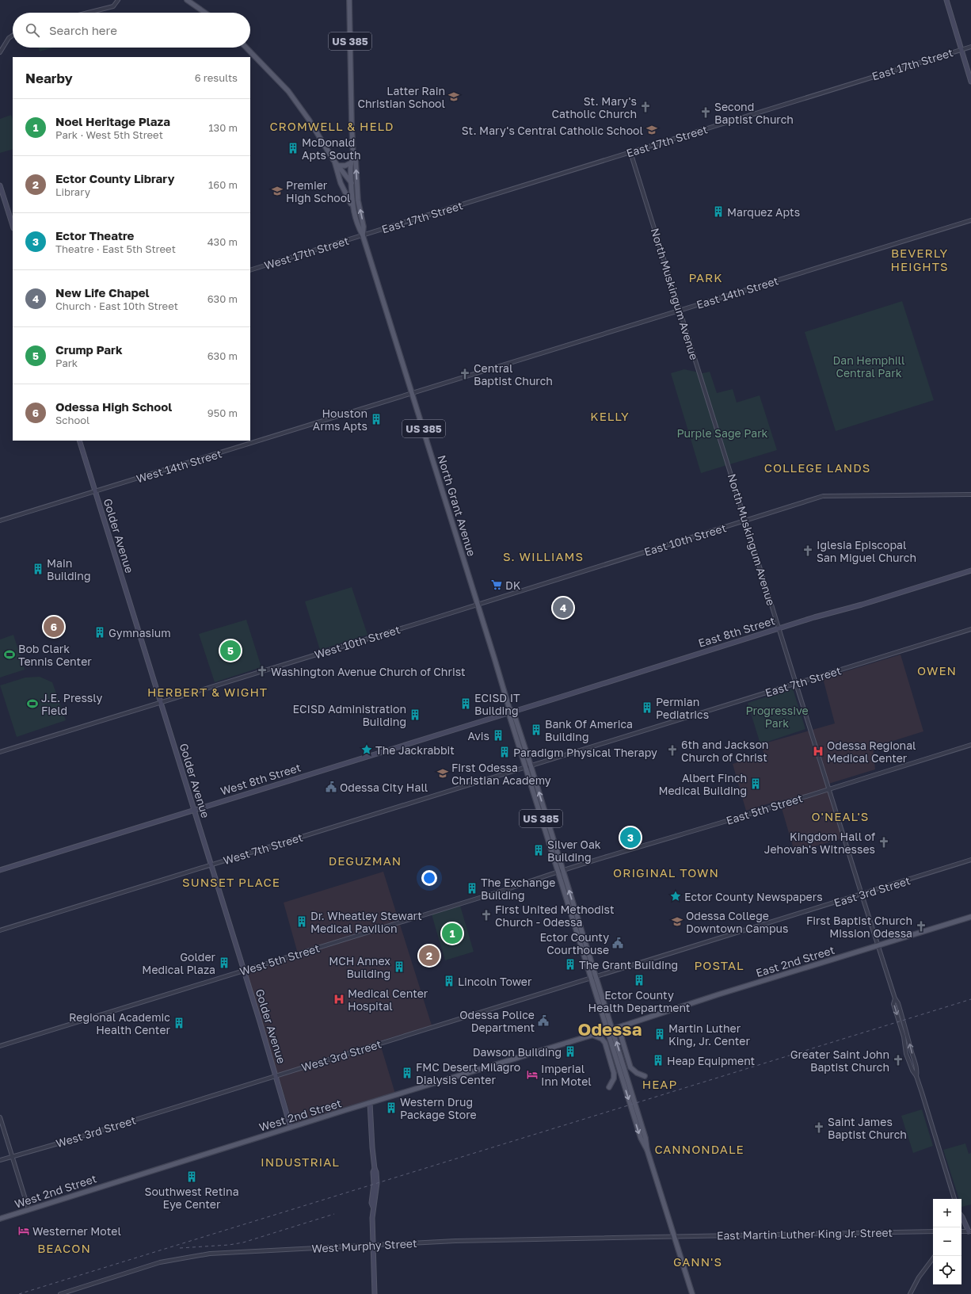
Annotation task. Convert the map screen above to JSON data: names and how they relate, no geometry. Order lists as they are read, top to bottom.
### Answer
{
  "streets": {
    "main road": [
      "US 385",
      "North Grant Avenue",
      "Golder Avenue",
      "East 8th Street",
      "West 8th Street",
      "East 2nd Street",
      "West 2nd Street"
    ],
    "street": [
      "East 17th Street",
      "West 17th Street",
      "East 14th Street",
      "North Muskingum Avenue",
      "West 14th Street",
      "East 10th Street",
      "West 10th Street",
      "East 7th Street",
      "East 5th Street",
      "West 7th Street",
      "East 3rd Street",
      "West 5th Street",
      "West 3rd Street",
      "East Martin Luther King Jr. Street",
      "West Murphy Street"
    ]
  },
  "crossings": [
    ["US 385", "North Grant Avenue"],
    ["US 385", "East Martin Luther King Jr. Street"],
    ["US 385", "West Murphy Street"],
    ["East 17th Street", "West 17th Street"],
    ["East 17th Street", "North Muskingum Avenue"],
    ["East 17th Street", "North Grant Avenue"],
    ["West 17th Street", "North Grant Avenue"],
    ["East 14th Street", "North Muskingum Avenue"],
    ["East 14th Street", "West 14th Street"],
    ["East 14th Street", "North Grant Avenue"],
    ["North Muskingum Avenue", "East 10th Street"],
    ["North Muskingum Avenue", "East 8th Street"],
    ["North Muskingum Avenue", "East 7th Street"],
    ["North Muskingum Avenue", "East 5th Street"],
    ["North Muskingum Avenue", "East 3rd Street"],
    ["North Muskingum Avenue", "East 2nd Street"],
    ["West 14th Street", "North Grant Avenue"],
    ["West 14th Street", "Golder Avenue"],
    ["North Grant Avenue", "East 10th Street"],
    ["North Grant Avenue", "East 8th Street"],
    ["North Grant Avenue", "West 10th Street"],
    ["North Grant Avenue", "East 7th Street"],
    ["North Grant Avenue", "West 8th Street"],
    ["North Grant Avenue", "East 5th Street"],
    ["North Grant Avenue", "West 7th Street"],
    ["North Grant Avenue", "East 3rd Street"],
    ["North Grant Avenue", "West 5th Street"],
    ["North Grant Avenue", "East 2nd Street"],
    ["North Grant Avenue", "West 3rd Street"],
    ["North Grant Avenue", "West 2nd Street"],
    ["Golder Avenue", "West 10th Street"],
    ["Golder Avenue", "West 8th Street"],
    ["Golder Avenue", "West 7th Street"],
    ["Golder Avenue", "West 5th Street"],
    ["Golder Avenue", "West 3rd Street"],
    ["Golder Avenue", "West 2nd Street"],
    ["East 10th Street", "West 10th Street"],
    ["East 8th Street", "West 8th Street"],
    ["East 7th Street", "West 7th Street"],
    ["East 5th Street", "West 5th Street"],
    ["East 3rd Street", "West 3rd Street"],
    ["East 2nd Street", "West 2nd Street"],
    ["East Martin Luther King Jr. Street", "West Murphy Street"]
  ],
  "districts": [
    "CROMWELL & HELD",
    "BEVERLY HEIGHTS",
    "PARK",
    "KELLY",
    "COLLEGE LANDS",
    "S. WILLIAMS",
    "OWEN",
    "HERBERT & WIGHT",
    "O'NEAL'S",
    "DEGUZMAN",
    "ORIGINAL TOWN",
    "SUNSET PLACE",
    "POSTAL",
    "Odessa",
    "HEAP",
    "CANNONDALE",
    "INDUSTRIAL",
    "BEACON",
    "GANN'S"
  ],
  "parks": ["Dan Hemphill Central Park", "Purple Sage Park", "Progressive Park"],
  "places": {
    "school or university": [
      "Latter Rain Christian School",
      "St. Mary's Central Catholic School",
      "Premier High School",
      "First Odessa Christian Academy",
      "Odessa College Downtown Campus"
    ],
    "church": [
      "St. Mary's Catholic Church",
      "Second Baptist Church",
      "Central Baptist Church",
      "Iglesia Episcopal San Miguel Church",
      "Washington Avenue Church of Christ",
      "6th and Jackson Church of Christ",
      "Kingdom Hall of Jehovah's Witnesses",
      "First United Methodist Church - Odessa",
      "First Baptist Church Mission Odessa",
      "Greater Saint John Baptist Church",
      "Saint James Baptist Church"
    ],
    "building": [
      "McDonald Apts South",
      "Marquez Apts",
      "Houston Arms Apts",
      "Main Building",
      "Gymnasium",
      "ECISD IT Building",
      "Permian Pediatrics",
      "ECISD Administration Building",
      "Bank Of America Building",
      "Avis",
      "Paradigm Physical Therapy",
      "Albert Finch Medical Building",
      "Silver Oak Building",
      "The Exchange Building",
      "Dr. Wheatley Stewart Medical Pavilion",
      "Golder Medical Plaza",
      "The Grant Building",
      "MCH Annex Building",
      "Ector County Health Department",
      "Lincoln Tower",
      "Regional Academic Health Center",
      "Martin Luther King, Jr. Center",
      "Dawson Building",
      "Heap Equipment",
      "FMC Desert Milagro Dialysis Center",
      "Western Drug Package Store",
      "Southwest Retina Eye Center"
    ],
    "supermarket": ["DK"],
    "sports": ["Bob Clark Tennis Center", "J.E. Pressly Field"],
    "place": ["The Jackrabbit", "Ector County Newspapers"],
    "hospital": ["Odessa Regional Medical Center", "Medical Center Hospital"],
    "public building": ["Odessa City Hall", "Ector County Courthouse", "Odessa Police Department"],
    "hotel": ["Imperial Inn Motel", "Westerner Motel"]
  },
  "page": {
    "search": "Search here",
    "heading": ["Nearby", "6 results"],
    "list": [
      {
        "mark": "1",
        "name": "Noel Heritage Plaza",
        "note": "Park · West 5th Street",
        "value": "130 m"
      },
      {
        "mark": "2",
        "name": "Ector County Library",
        "note": "Library",
        "value": "160 m"
      },
      {
        "mark": "3",
        "name": "Ector Theatre",
        "note": "Theatre · East 5th Street",
        "value": "430 m"
      },
      {
        "mark": "4",
        "name": "New Life Chapel",
        "note": "Church · East 10th Street",
        "value": "630 m"
      },
      {
        "mark": "5",
        "name": "Crump Park",
        "note": "Park",
        "value": "630 m"
      },
      {
        "mark": "6",
        "name": "Odessa High School",
        "note": "School",
        "value": "950 m"
      }
    ],
    "pins": [
      "4",
      "6",
      "5",
      "3",
      "1",
      "2"
    ],
    "map_buttons": ["+", "−"]
  }
}
